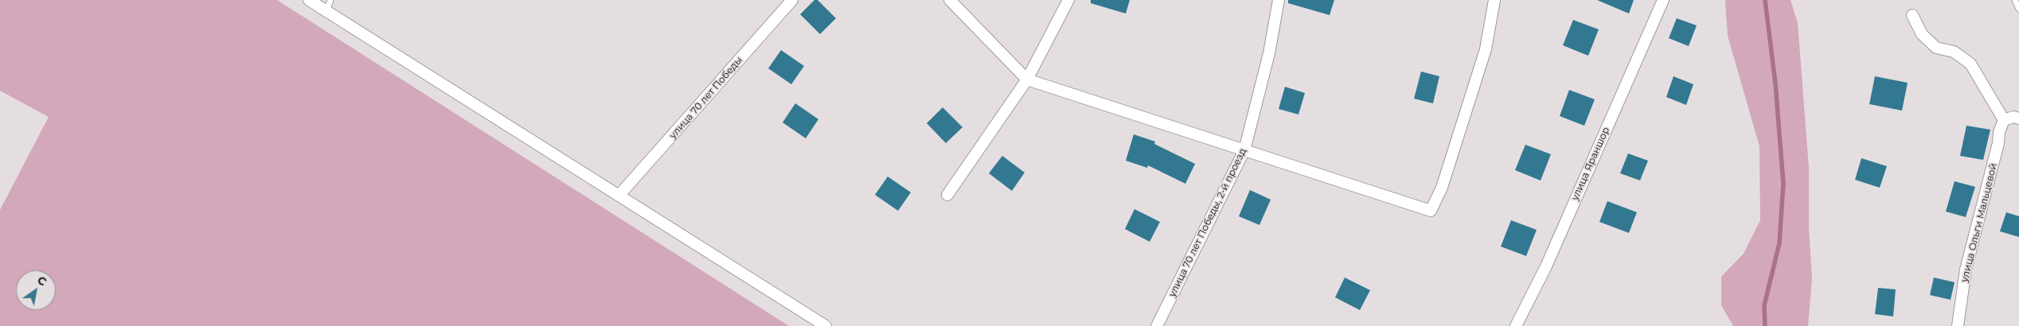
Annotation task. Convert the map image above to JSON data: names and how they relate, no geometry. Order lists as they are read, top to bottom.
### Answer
{
  "streets": {
    "street": [
      "улица 70 лет Победы",
      "улица Яраншор",
      "улица 70 лет Победы, 2-й проезд",
      "улица Ольги Мальцевой"
    ]
  },
  "north": "top right"
}
